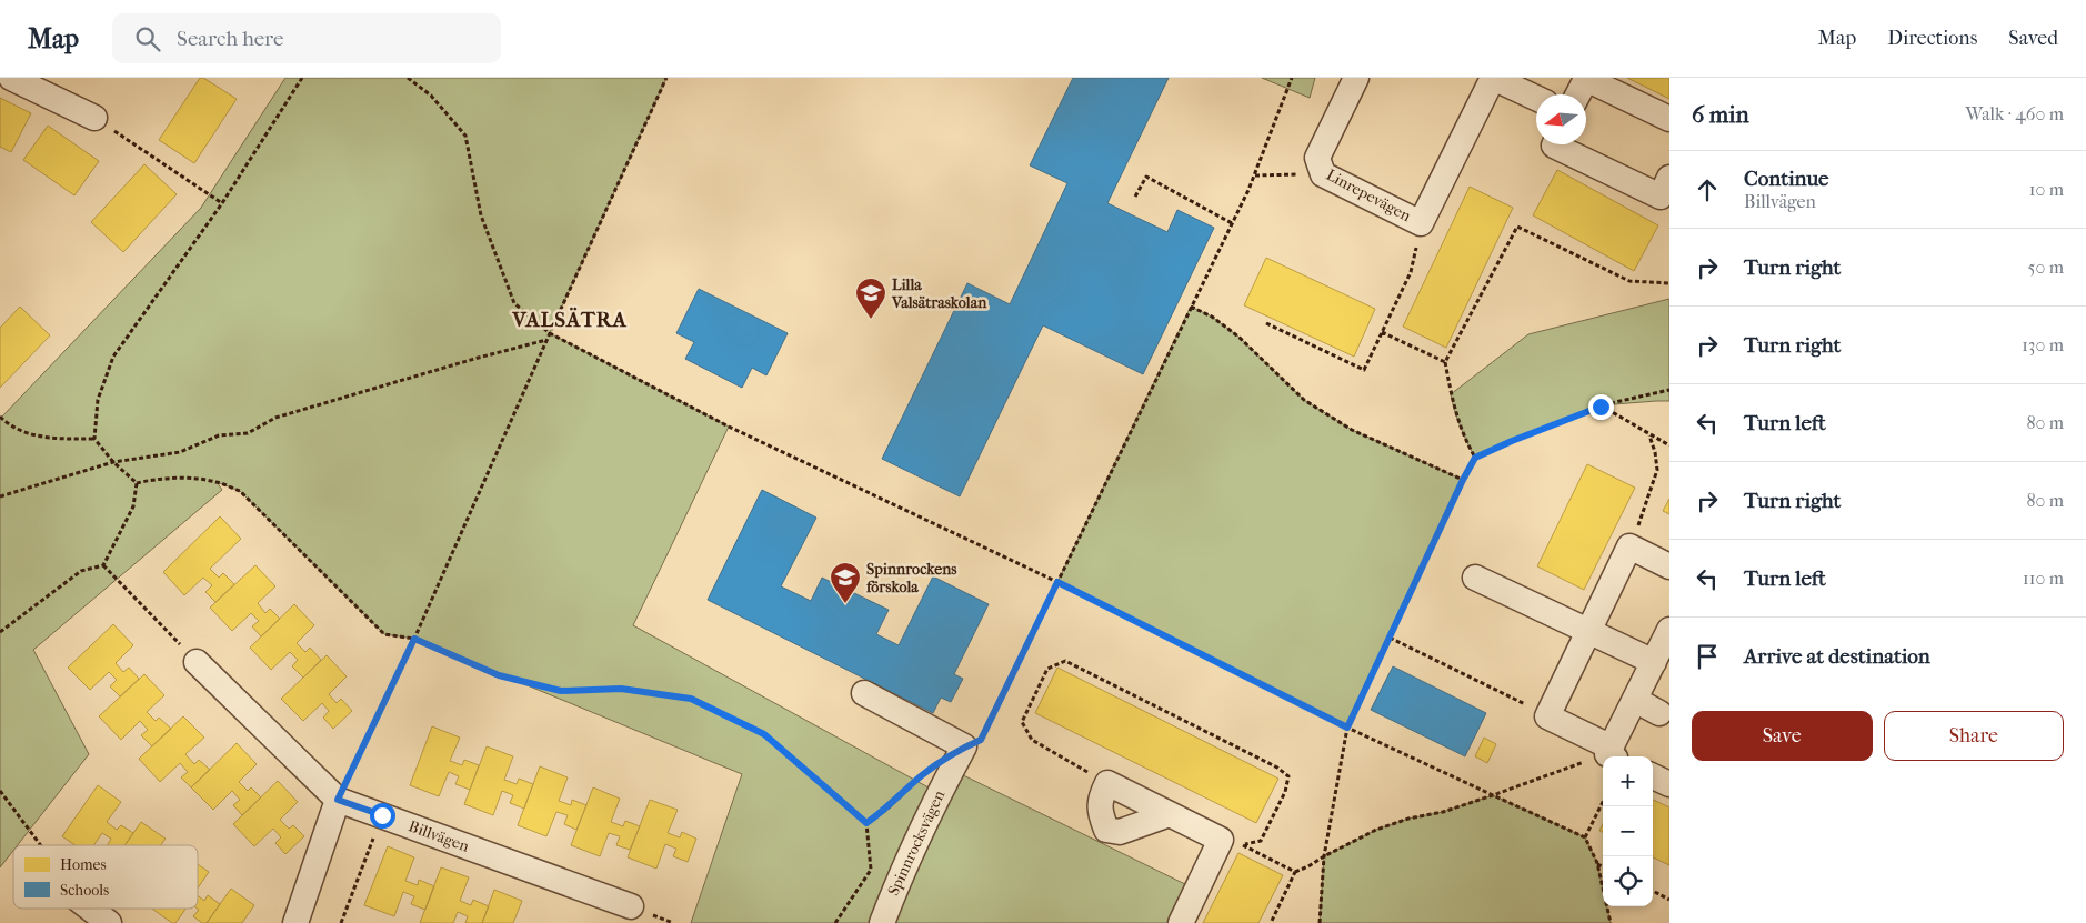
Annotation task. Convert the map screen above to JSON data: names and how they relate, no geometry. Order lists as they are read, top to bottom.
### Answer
{
  "streets": {
    "street": ["Linrepevägen", "Billvägen", "Spinnrocksvägen"]
  },
  "districts": ["VALSÄTRA"],
  "places": {
    "school or university": ["Lilla Valsätraskolan", "Spinnrockens förskola"]
  },
  "legend": ["Homes", "Schools"],
  "north": "left",
  "page": {
    "header": "Map",
    "search": "Search here",
    "nav": ["Map", "Directions", "Saved"],
    "heading": ["6 min", "Walk · 460 m"],
    "list": [
      ["Continue", "Billvägen", "10 m"],
      ["Turn right", "50 m"],
      ["Turn right", "130 m"],
      ["Turn left", "80 m"],
      ["Turn right", "80 m"],
      ["Turn left", "110 m"],
      "Arrive at destination"
    ],
    "buttons": ["Save", "Share"],
    "map_buttons": ["+", "−"]
  }
}
